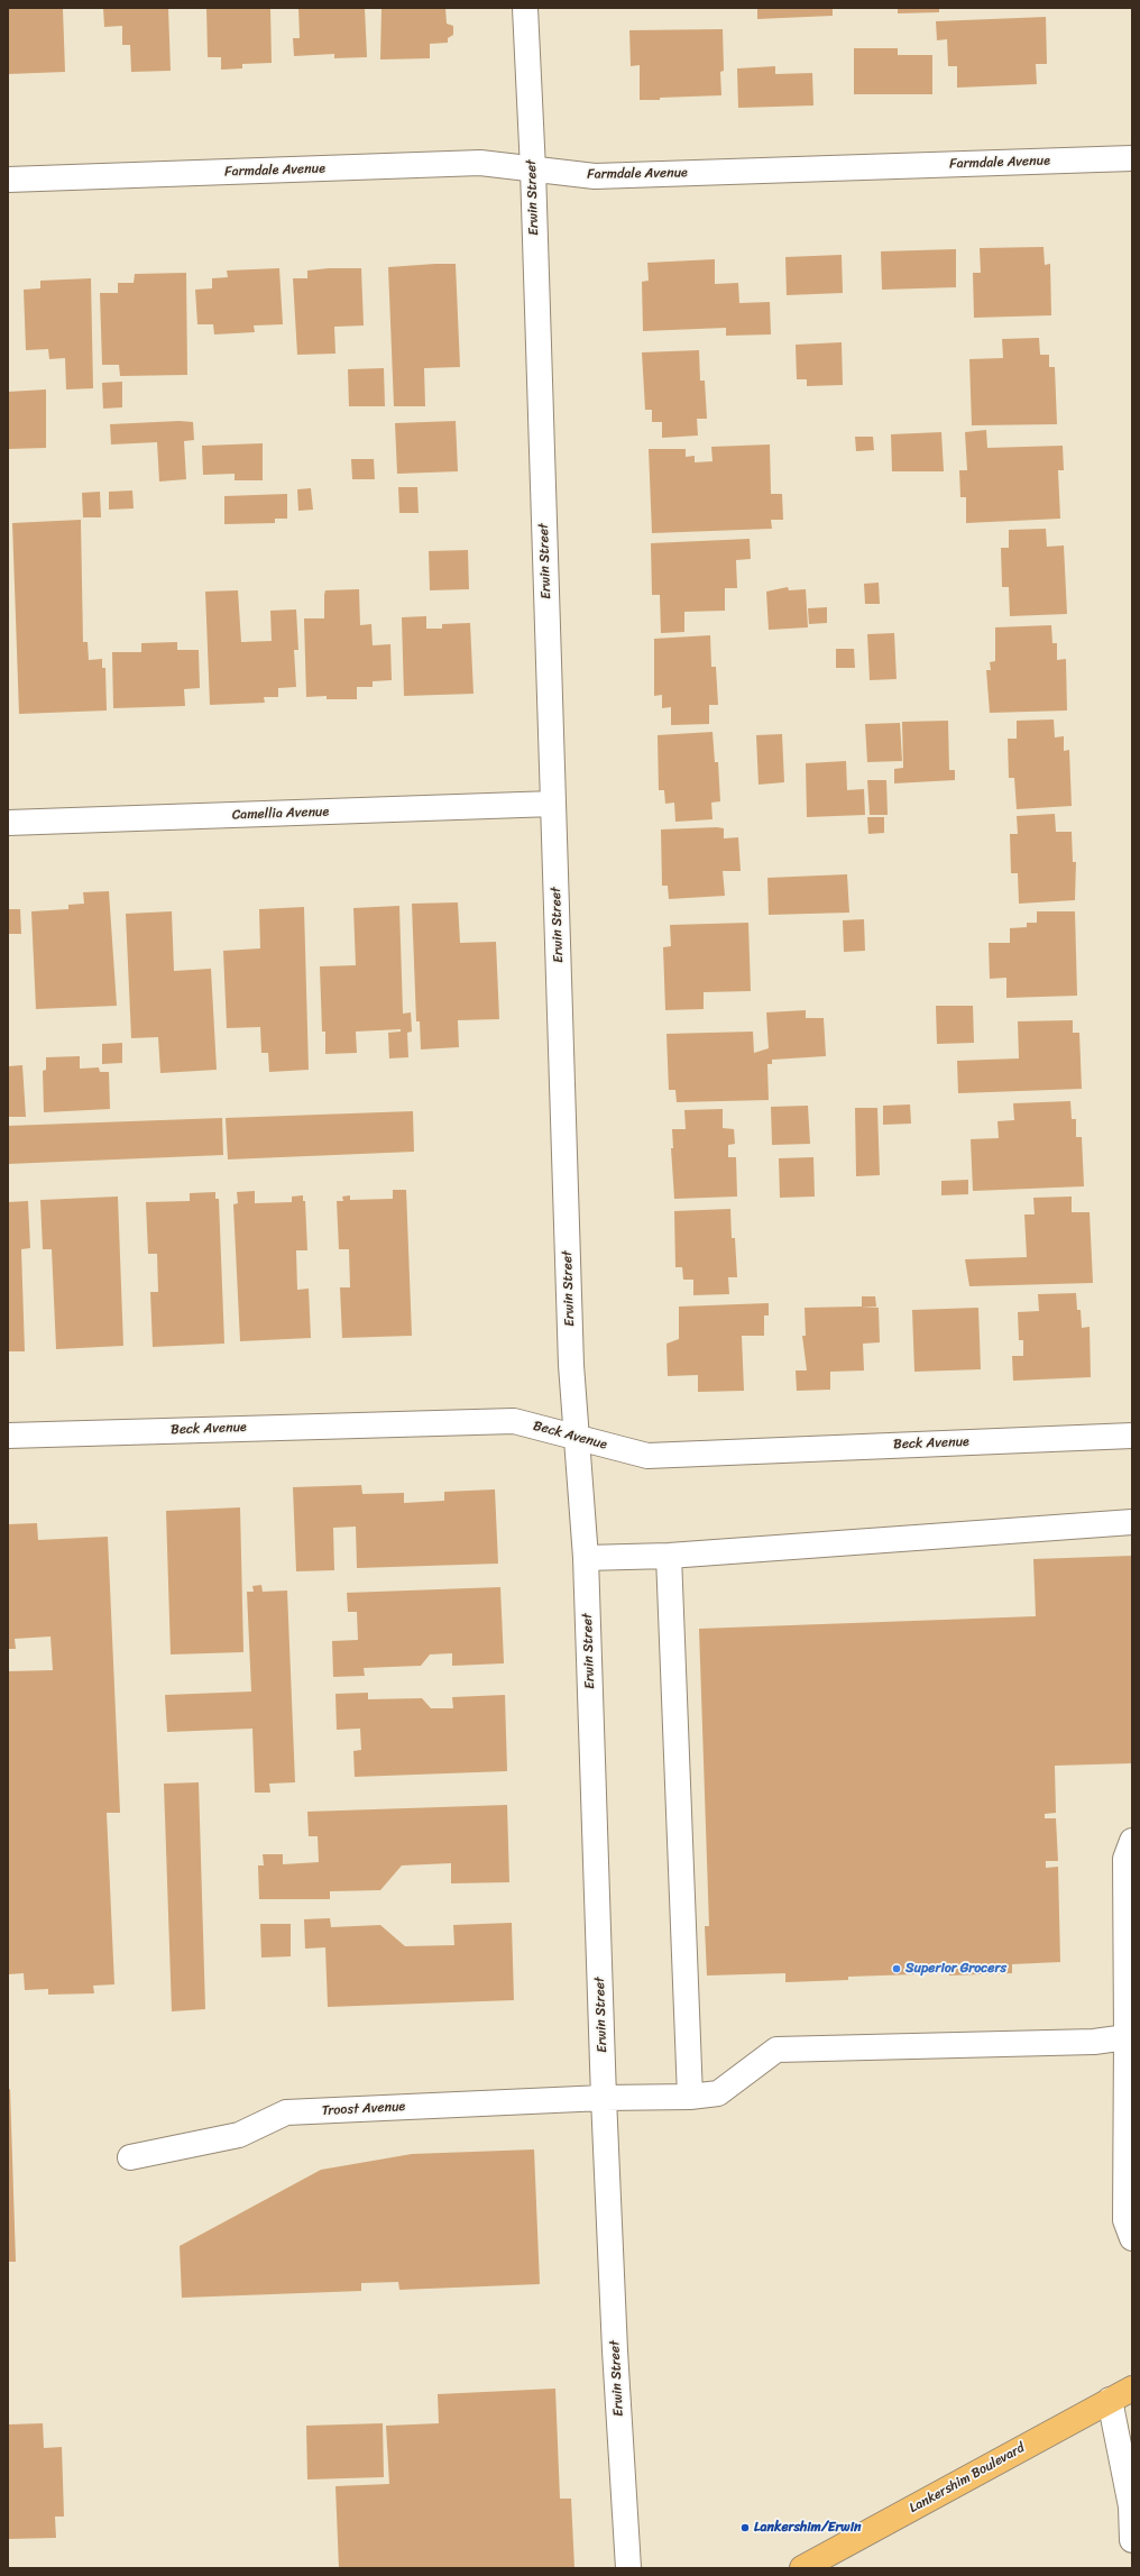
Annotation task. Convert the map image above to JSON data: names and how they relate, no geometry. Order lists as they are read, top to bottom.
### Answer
{
  "streets": {
    "main road": ["Lankershim Boulevard"],
    "street": [
      "Farmdale Avenue",
      "Erwin Street",
      "Camellia Avenue",
      "Beck Avenue",
      "Troost Avenue"
    ]
  },
  "crossings": [
    ["Farmdale Avenue", "Erwin Street"],
    ["Erwin Street", "Camellia Avenue"],
    ["Erwin Street", "Beck Avenue"],
    ["Erwin Street", "Troost Avenue"]
  ],
  "places": ["Superior Grocers", "Lankershim/Erwin"]
}
